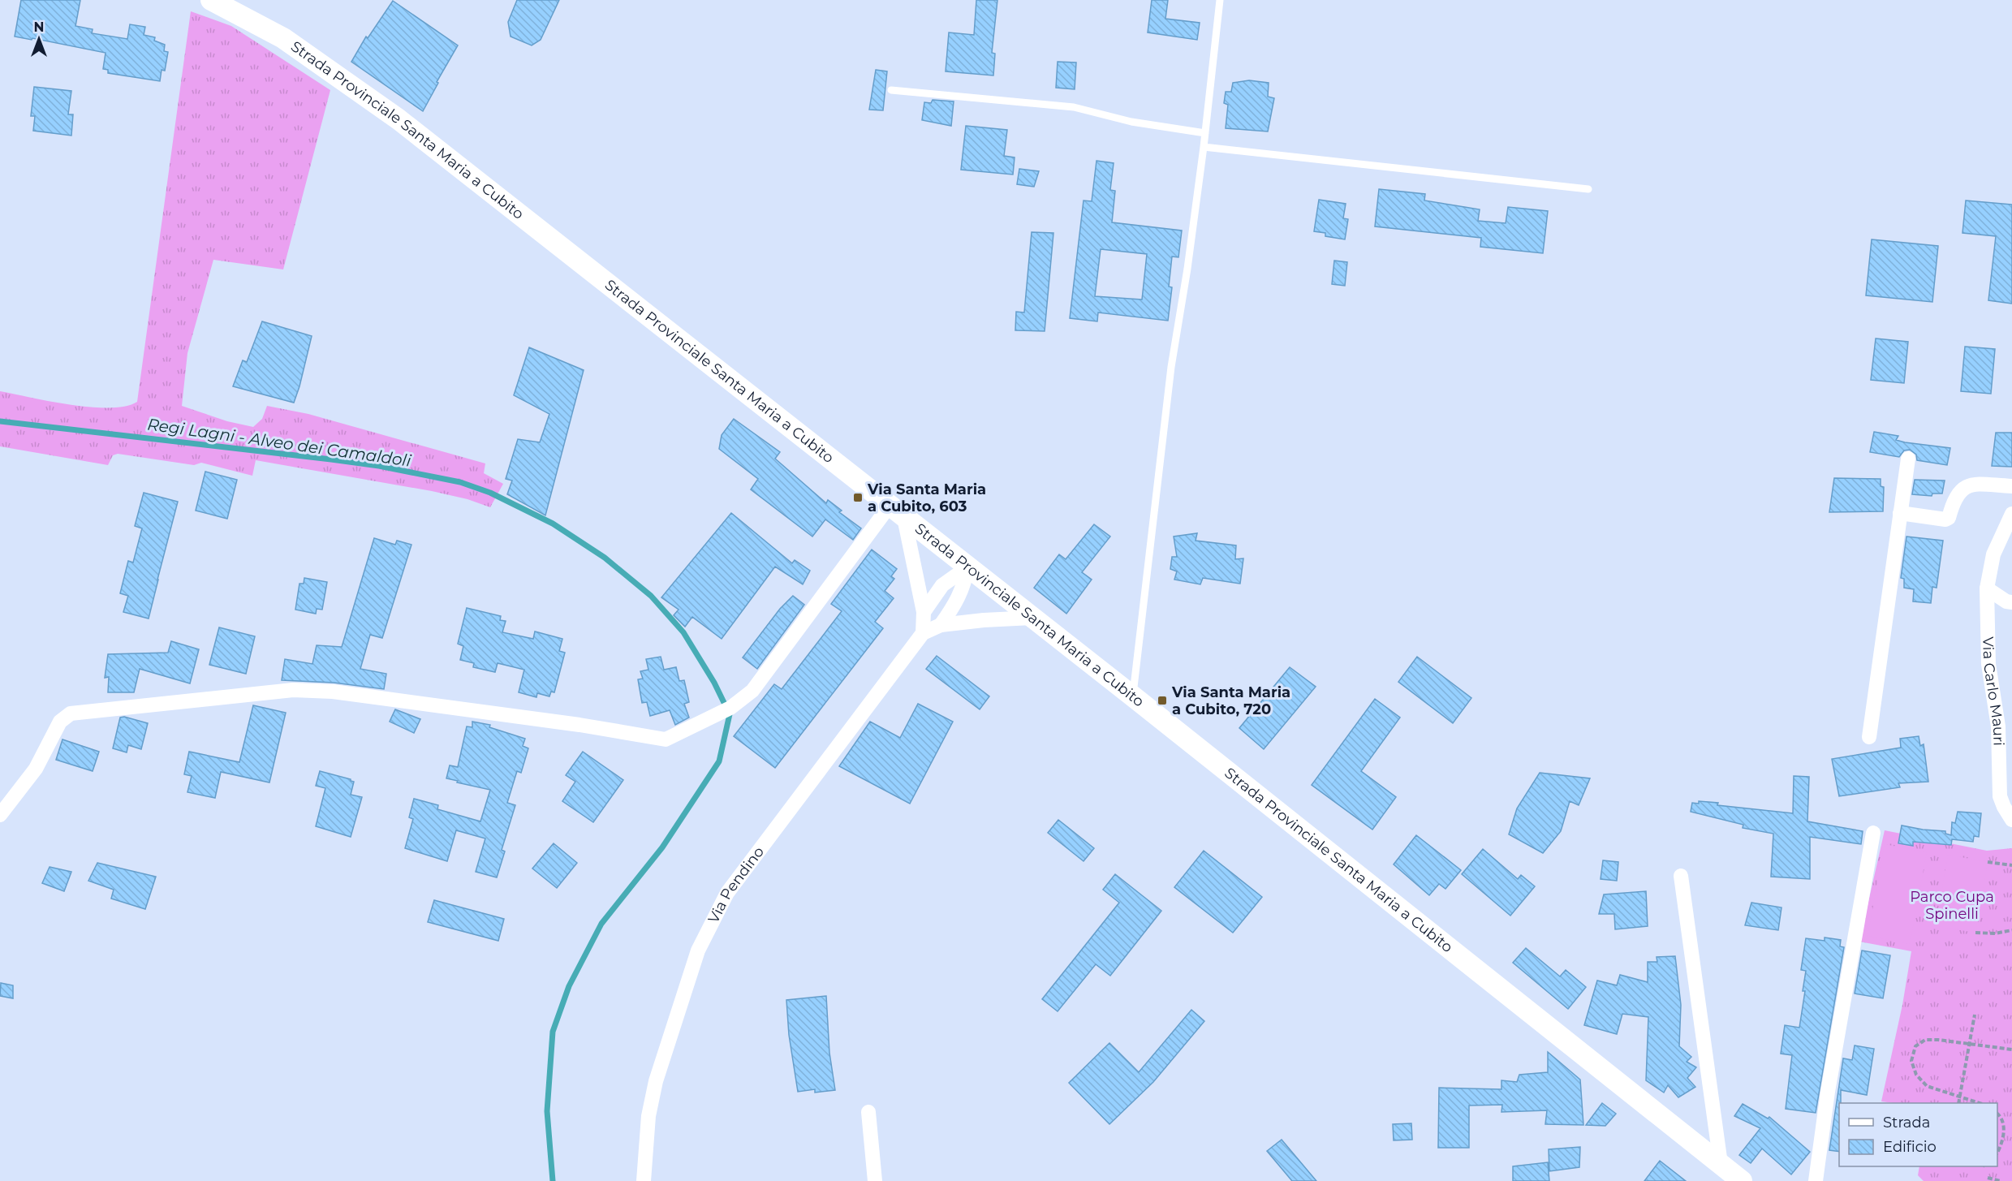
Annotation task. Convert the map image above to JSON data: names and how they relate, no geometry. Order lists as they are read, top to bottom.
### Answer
{
  "streets": {
    "main road": ["Strada Provinciale Santa Maria a Cubito"],
    "street": ["Via Carlo Mauri", "Via Pendino"]
  },
  "crossings": [
    ["Strada Provinciale Santa Maria a Cubito", "Via Pendino"]
  ],
  "water": ["Regi Lagni - Alveo dei Camaldoli"],
  "parks": ["Parco Cupa Spinelli"],
  "places": {
    "transit": ["Via Santa Maria a Cubito, 603", "Via Santa Maria a Cubito, 720"]
  },
  "legend": ["Strada", "Edificio"],
  "north": "top"
}
